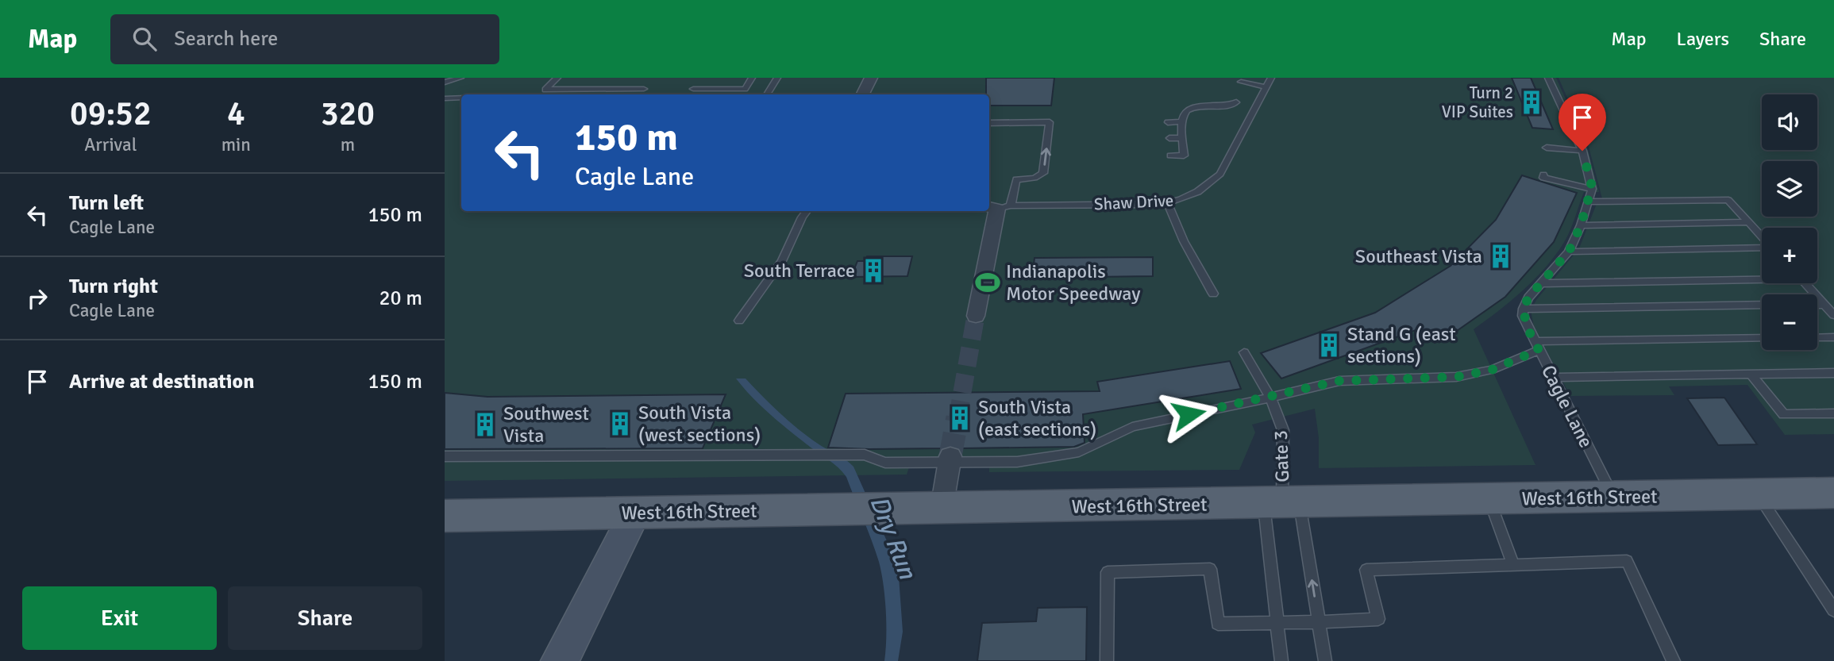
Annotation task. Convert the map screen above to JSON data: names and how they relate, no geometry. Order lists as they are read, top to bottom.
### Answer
{
  "streets": {
    "main road": ["West 16th Street"],
    "lane": ["Shaw Drive", "Cagle Lane", "Gate 3"]
  },
  "crossings": [
    ["Cagle Lane", "West 16th Street"],
    ["Gate 3", "West 16th Street"]
  ],
  "water": ["Dry Run"],
  "places": {
    "building": [
      "Turn 2 VIP Suites",
      "Southeast Vista",
      "South Terrace",
      "Stand G (east sections)",
      "South Vista (east sections)",
      "South Vista (west sections)",
      "Southwest Vista"
    ],
    "sports": ["Indianapolis Motor Speedway"]
  },
  "page": {
    "header": "Map",
    "search": "Search here",
    "nav": ["Map", "Layers", "Share"],
    "eta": [
      "09:52",
      "Arrival",
      "4",
      "min",
      "320",
      "m"
    ],
    "map_buttons": ["+", "−"],
    "turn": ["150 m", "Cagle Lane"],
    "list": [
      {
        "name": "Turn left",
        "note": "Cagle Lane",
        "value": "150 m"
      },
      {
        "name": "Turn right",
        "note": "Cagle Lane",
        "value": "20 m"
      },
      {
        "name": "Arrive at destination",
        "value": "150 m"
      }
    ],
    "buttons": ["Exit", "Share"]
  }
}
